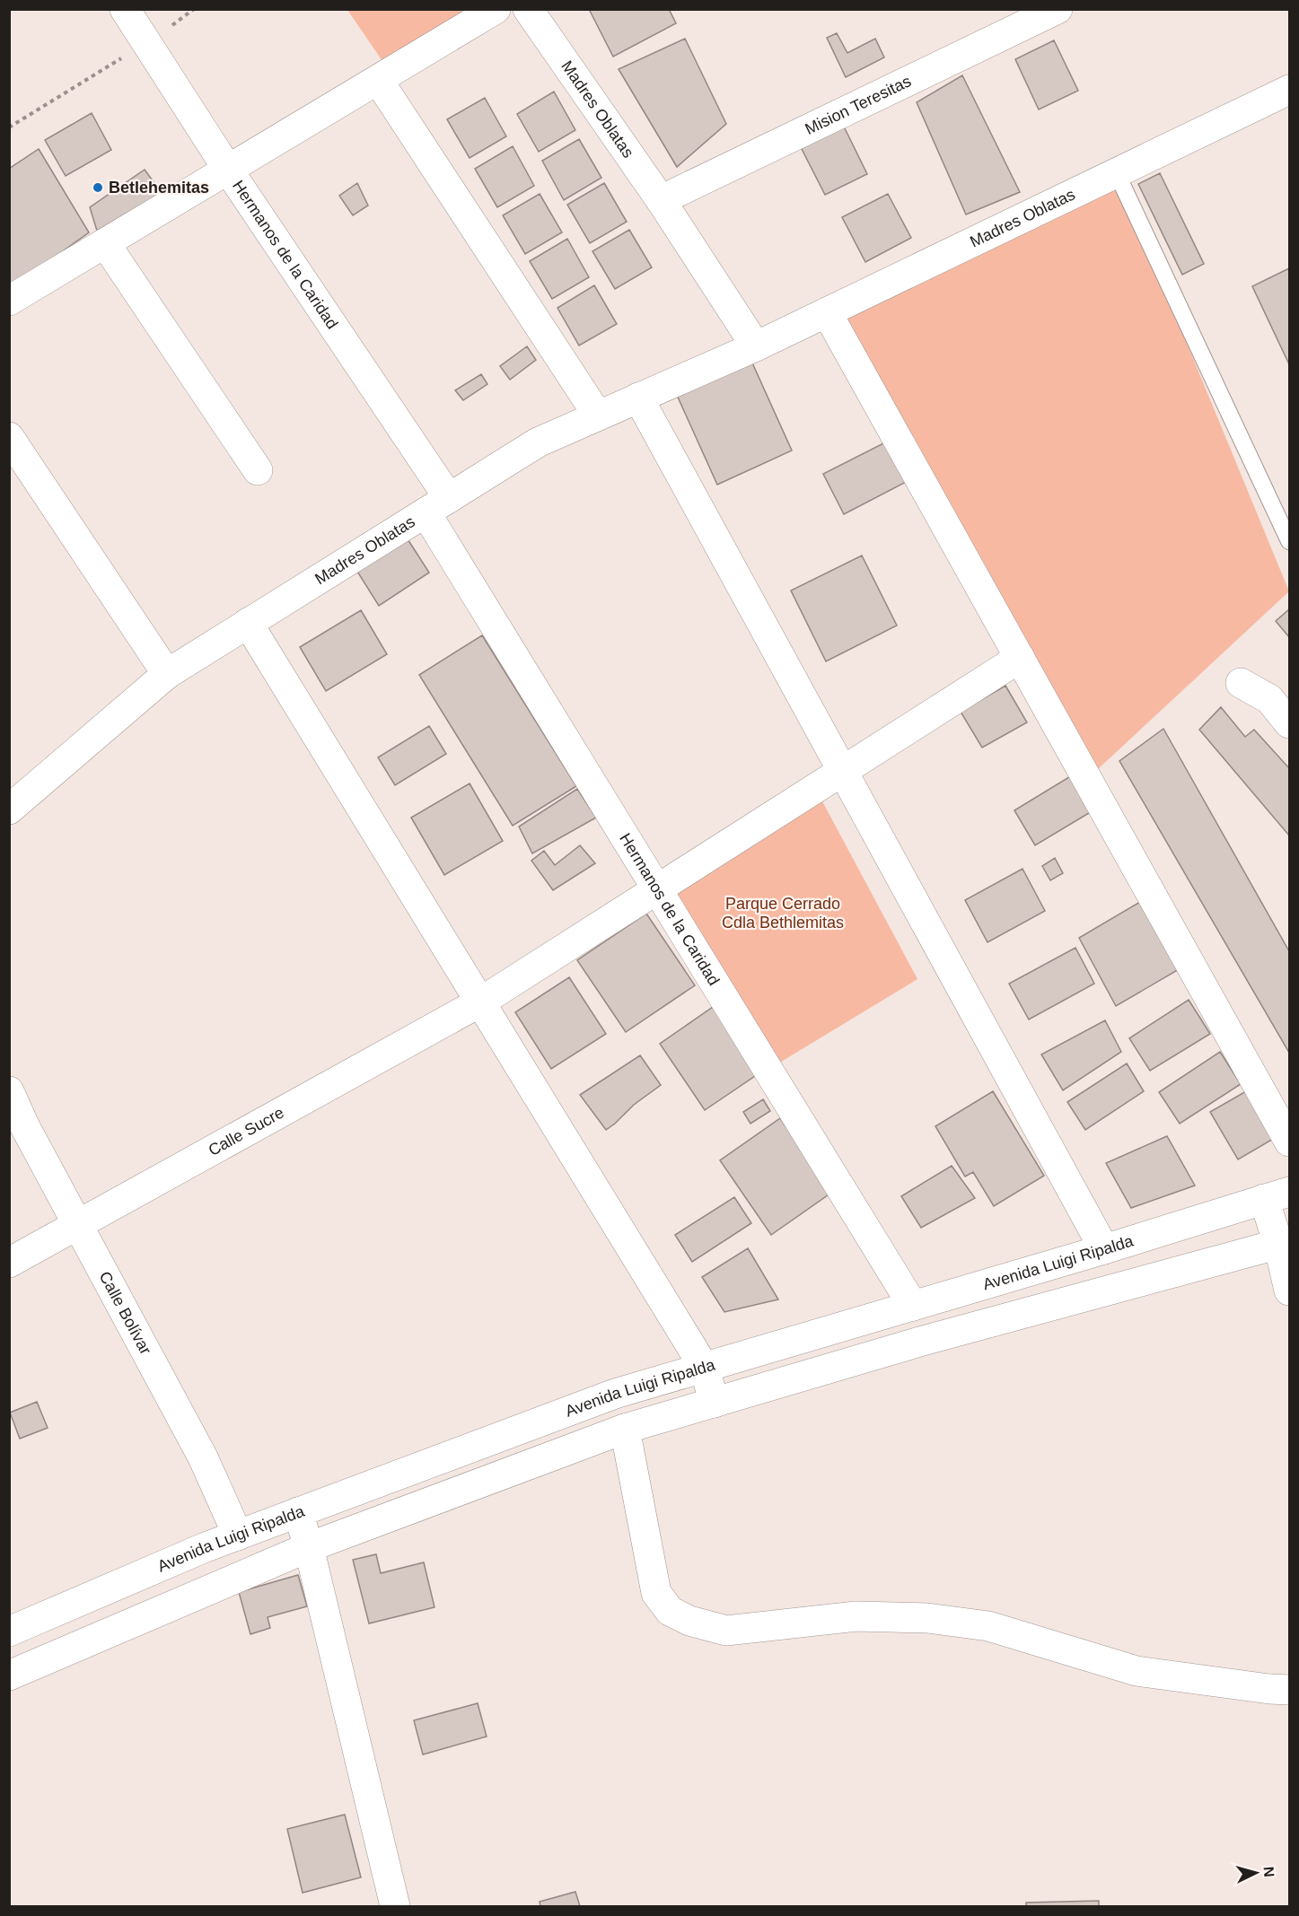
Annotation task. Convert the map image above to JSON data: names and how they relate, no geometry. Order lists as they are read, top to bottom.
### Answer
{
  "streets": {
    "street": [
      "Mision Teresitas",
      "Madres Oblatas",
      "Hermanos de la Caridad",
      "Calle Sucre",
      "Avenida Luigi Ripalda",
      "Calle Bolívar"
    ]
  },
  "crossings": [
    ["Mision Teresitas", "Madres Oblatas"],
    ["Madres Oblatas", "Hermanos de la Caridad"],
    ["Hermanos de la Caridad", "Calle Sucre"],
    ["Hermanos de la Caridad", "Avenida Luigi Ripalda"],
    ["Calle Sucre", "Calle Bolívar"],
    ["Avenida Luigi Ripalda", "Calle Bolívar"]
  ],
  "parks": ["Parque Cerrado Cdla Bethlemitas"],
  "places": ["Betlehemitas"],
  "north": "right"
}
